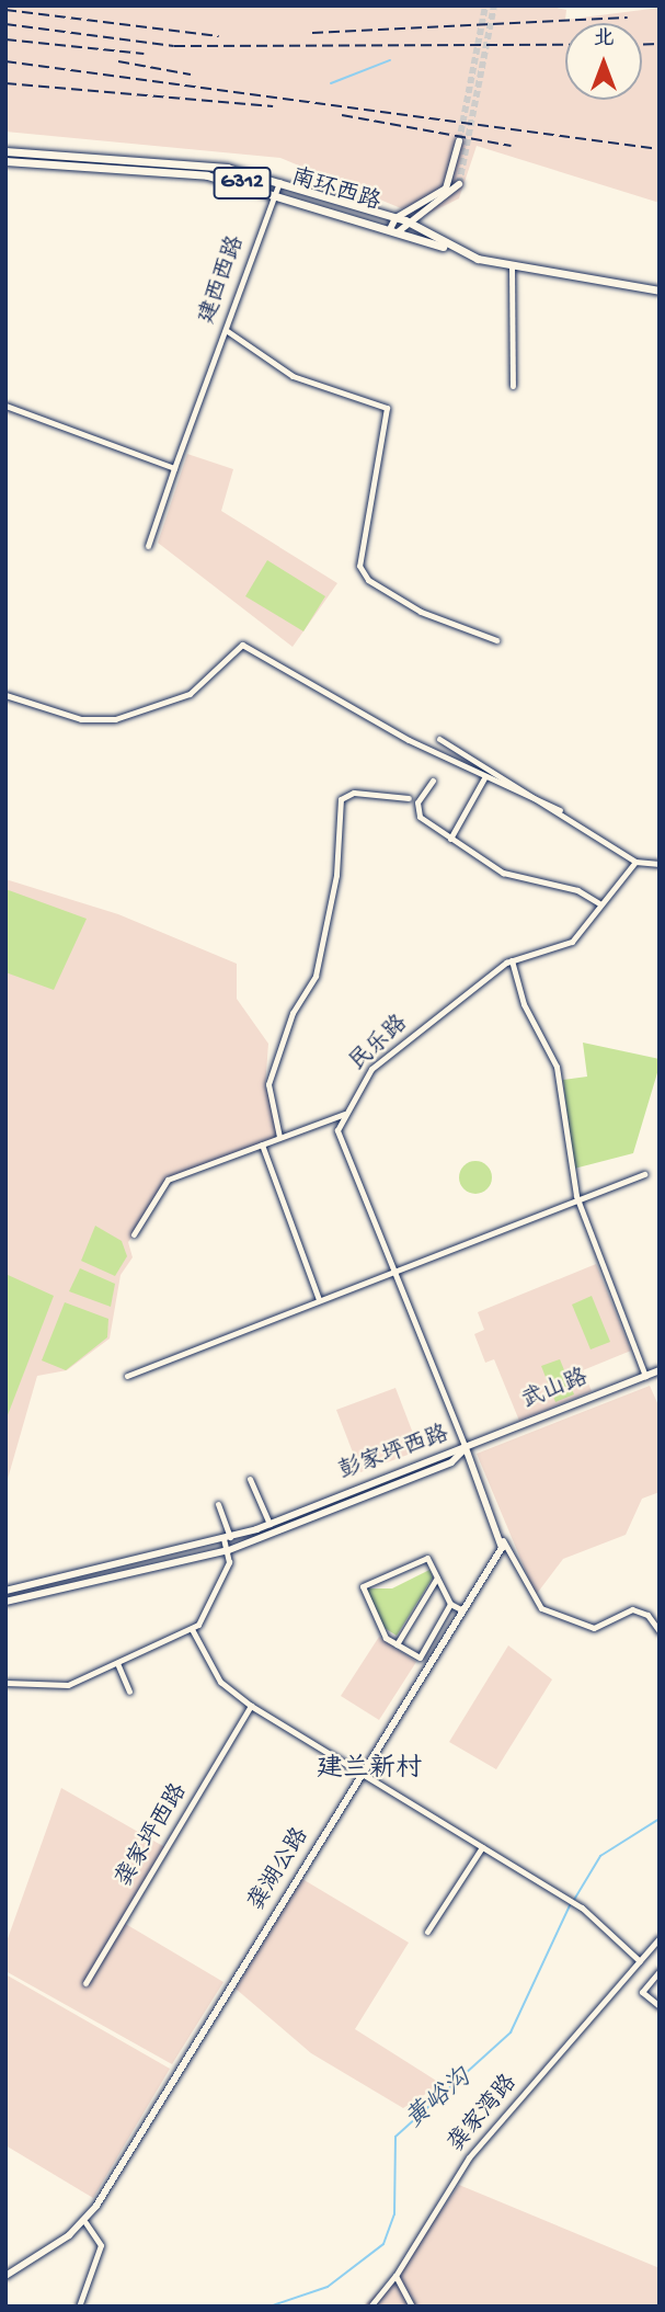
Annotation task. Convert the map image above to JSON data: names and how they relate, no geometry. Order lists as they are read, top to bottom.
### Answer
{
  "streets": {
    "highway": ["G312", "南环西路"],
    "main road": ["武山路", "彭家坪西路", "龚湖公路"],
    "street": [
      "建西西路",
      "民乐路",
      "龚家坪西路",
      "龚家湾路"
    ]
  },
  "crossings": [
    ["G312", "南环西路"],
    ["G312", "建西西路"],
    ["南环西路", "建西西路"],
    ["民乐路", "武山路"],
    ["民乐路", "彭家坪西路"],
    ["武山路", "彭家坪西路"]
  ],
  "districts": ["建兰新村"],
  "water": ["黄峪沟"],
  "north": "top"
}
